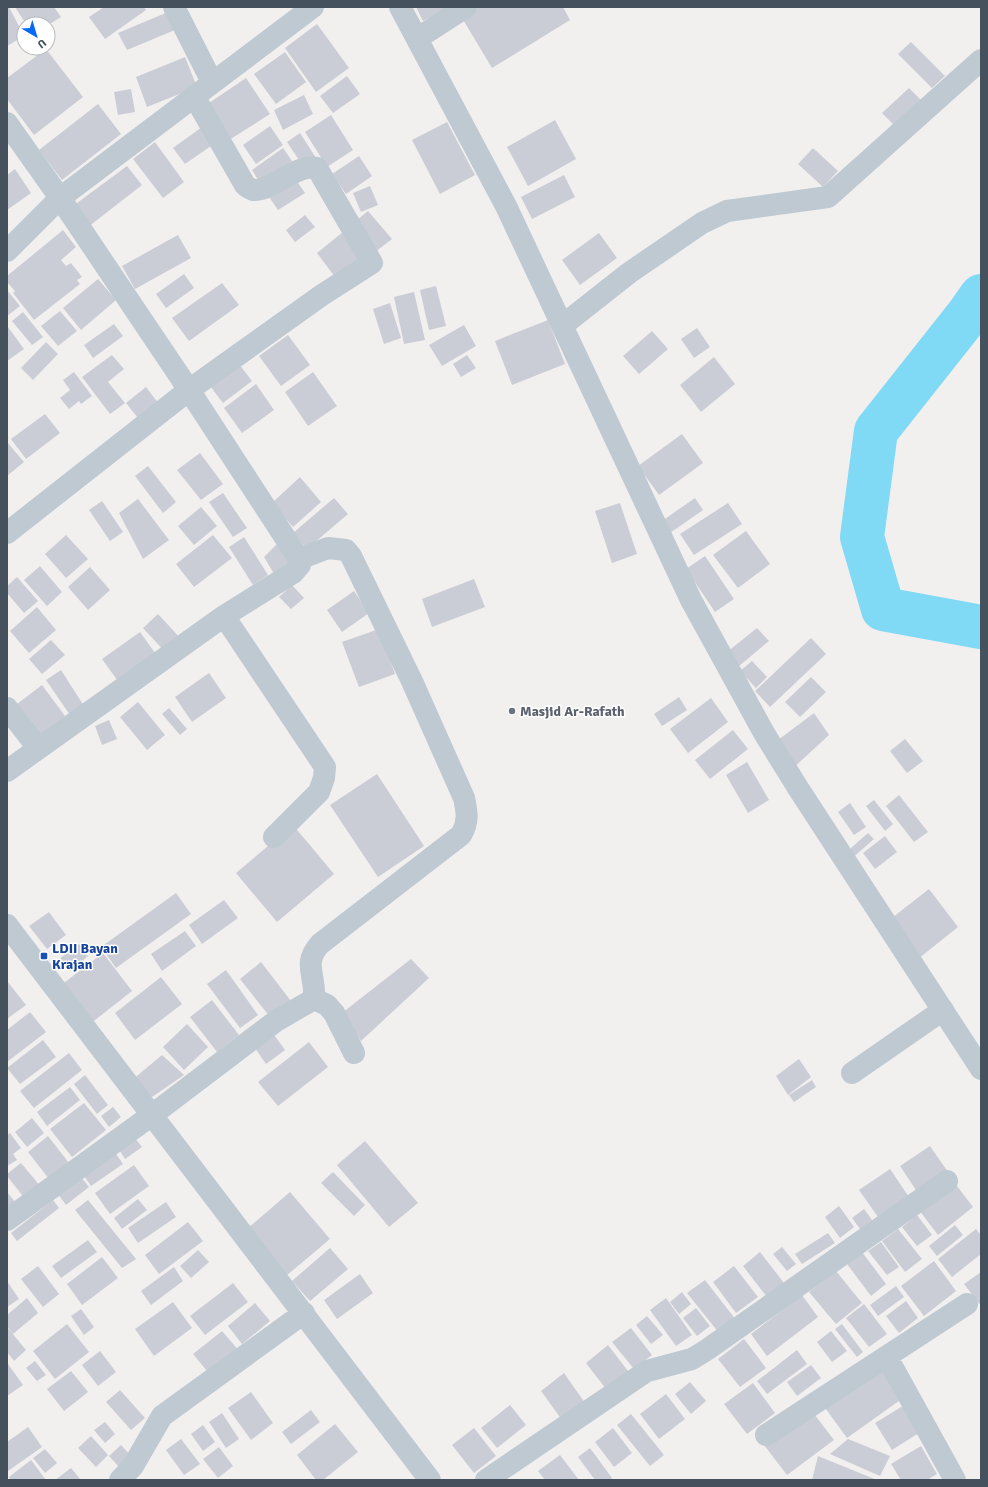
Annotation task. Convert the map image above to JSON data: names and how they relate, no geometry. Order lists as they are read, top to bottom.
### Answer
{
  "places": {
    "other": ["Masjid Ar-Rafath"],
    "transit": ["LDII Bayan Krajan"]
  },
  "north": "bottom right"
}
